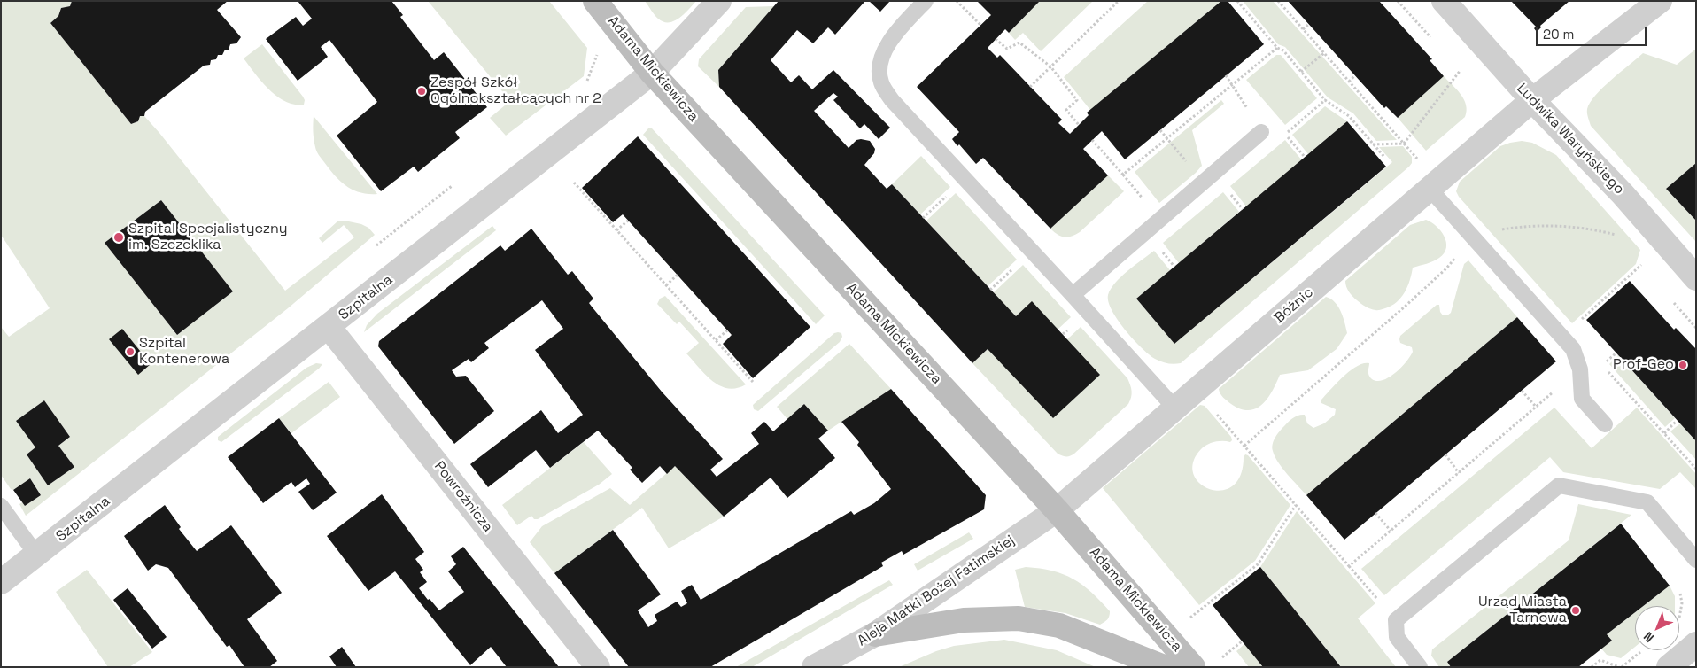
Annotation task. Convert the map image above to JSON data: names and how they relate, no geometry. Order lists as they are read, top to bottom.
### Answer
{
  "streets": {
    "street": [
      "Adama Mickiewicza",
      "Ludwika Waryńskiego",
      "Szpitalna",
      "Bóżnic",
      "Powroźnicza",
      "Aleja Matki Bożej Fatimskiej"
    ]
  },
  "crossings": [
    ["Adama Mickiewicza", "Szpitalna"],
    ["Adama Mickiewicza", "Bóżnic"],
    ["Adama Mickiewicza", "Aleja Matki Bożej Fatimskiej"],
    ["Ludwika Waryńskiego", "Bóżnic"],
    ["Szpitalna", "Powroźnicza"],
    ["Bóżnic", "Aleja Matki Bożej Fatimskiej"]
  ],
  "places": [
    "Zespół Szkół Ogólnokształcących nr 2",
    "Szpital Specjalistyczny im. Szczeklika",
    "Szpital Kontenerowa",
    "Prof-Geo",
    "Urząd Miasta Tarnowa"
  ],
  "scale_bar": "20 m",
  "north": "bottom left"
}
